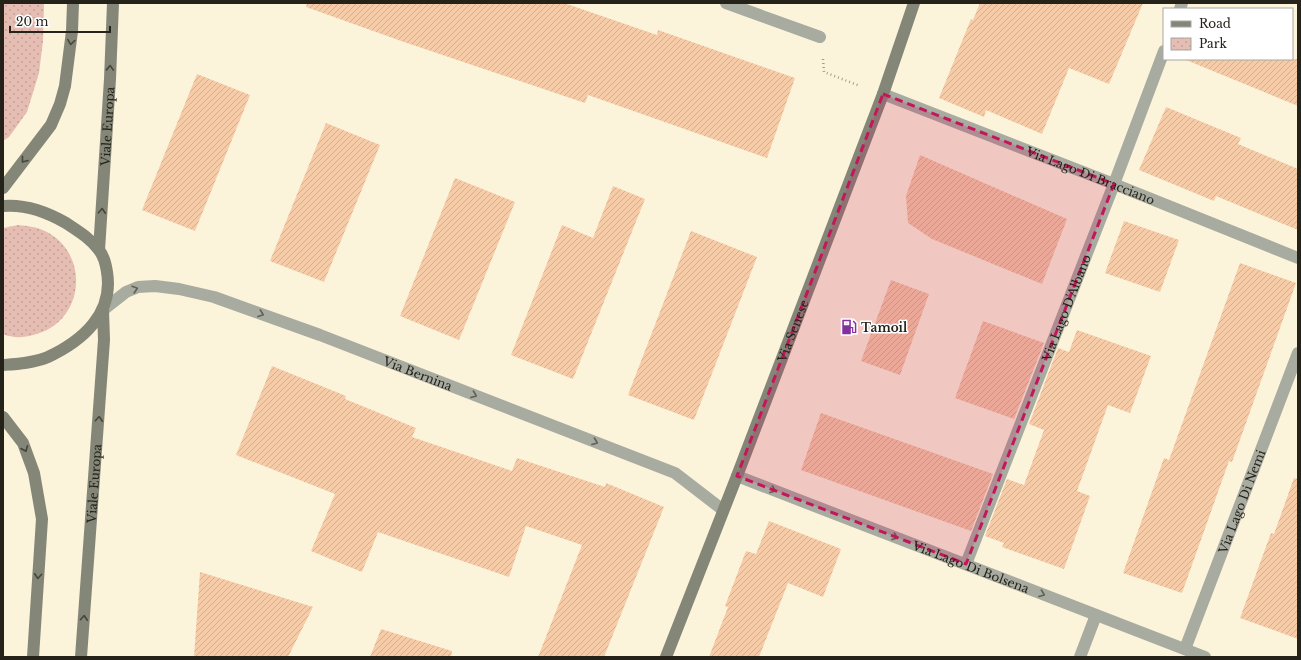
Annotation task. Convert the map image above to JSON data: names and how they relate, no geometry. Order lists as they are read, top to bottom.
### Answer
{
  "streets": {
    "street": [
      "Viale Europa",
      "Via Lago Di Bracciano",
      "Via Lago D'Albano",
      "Via Senese",
      "Via Bernina",
      "Via Lago Di Nemi",
      "Via Lago Di Bolsena"
    ]
  },
  "crossings": [
    ["Viale Europa", "Via Bernina"],
    ["Via Lago Di Bracciano", "Via Lago D'Albano"],
    ["Via Lago Di Bracciano", "Via Senese"],
    ["Via Lago D'Albano", "Via Lago Di Bolsena"],
    ["Via Senese", "Via Bernina"],
    ["Via Senese", "Via Lago Di Bolsena"],
    ["Via Lago Di Nemi", "Via Lago Di Bolsena"]
  ],
  "one_way": ["Via Bernina", "Via Lago Di Bolsena"],
  "places": {
    "fuel station": ["Tamoil"]
  },
  "legend": ["Road", "Park"],
  "scale_bar": "20 m"
}
